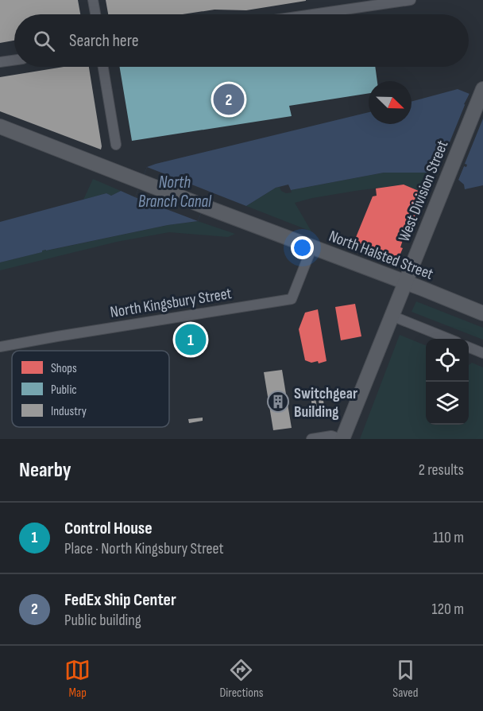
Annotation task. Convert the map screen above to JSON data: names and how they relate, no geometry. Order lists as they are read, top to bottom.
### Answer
{
  "streets": {
    "main road": ["West Division Street", "North Halsted Street"],
    "street": ["North Kingsbury Street"]
  },
  "crossings": [
    ["West Division Street", "North Halsted Street"],
    ["North Halsted Street", "North Kingsbury Street"]
  ],
  "water": ["North Branch Canal"],
  "places": {
    "building": ["Switchgear Building"]
  },
  "legend": ["Shops", "Public", "Industry"],
  "north": "bottom right",
  "page": {
    "search": "Search here",
    "pins": ["2", "1"],
    "heading": ["Nearby", "2 results"],
    "list": [
      {
        "mark": "1",
        "name": "Control House",
        "note": "Place · North Kingsbury Street",
        "value": "110 m"
      },
      {
        "mark": "2",
        "name": "FedEx Ship Center",
        "note": "Public building",
        "value": "120 m"
      }
    ],
    "nav": ["Map", "Directions", "Saved"]
  }
}
